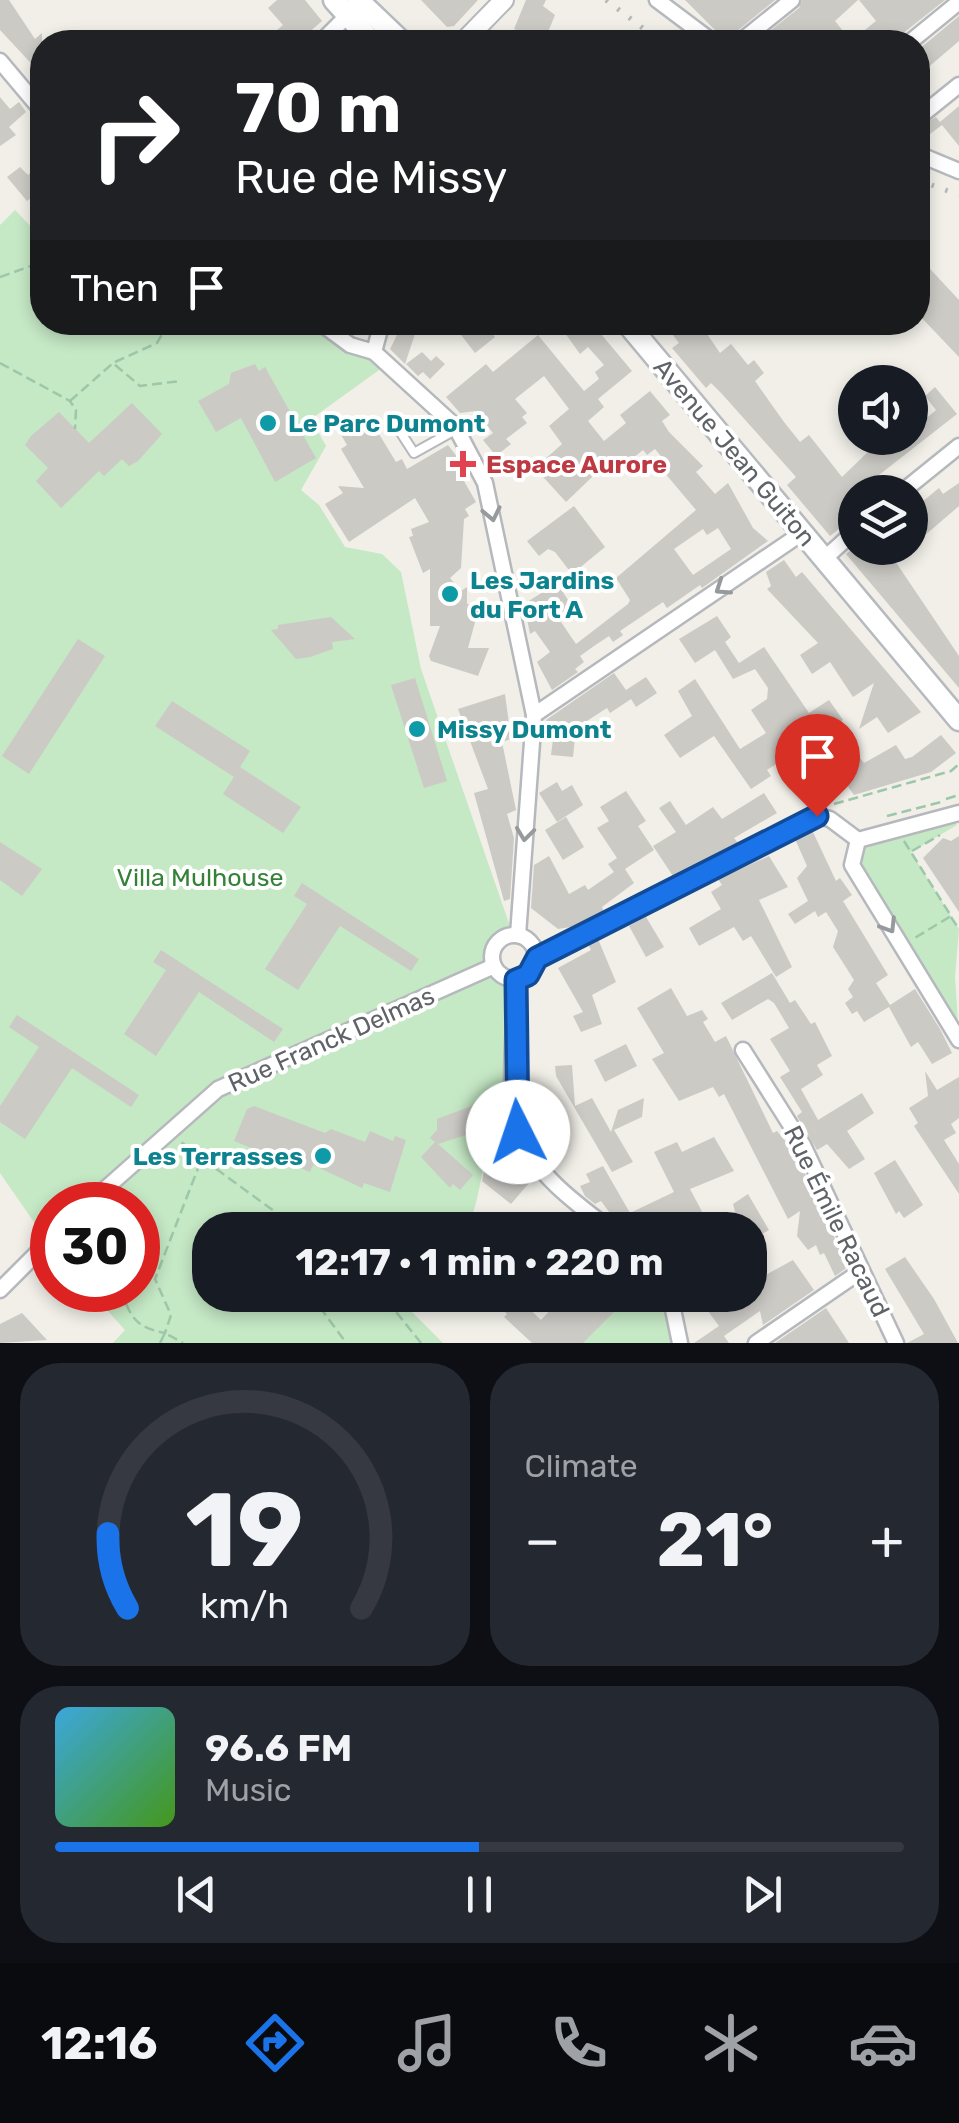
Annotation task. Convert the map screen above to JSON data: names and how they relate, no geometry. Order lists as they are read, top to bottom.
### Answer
{
  "streets": {
    "main road": ["Avenue Jean Guiton"],
    "street": ["Rue Franck Delmas", "Rue Émile Racaud"]
  },
  "parks": ["Villa Mulhouse"],
  "places": {
    "other": [
      "Le Parc Dumont",
      "Les Jardins du Fort A",
      "Missy Dumont",
      "Les Terrasses"
    ],
    "health": ["Espace Aurore"]
  },
  "page": {
    "turn": ["70 m", "Rue de Missy"],
    "then": "Then",
    "limit": "30",
    "trip": "12:17 · 1 min · 220 m",
    "tile": "Climate",
    "heat": ["−", "21°", "+"],
    "song": ["96.6 FM", "Music"],
    "tabs": "12:16",
    "gauge": ["19", "km/h"]
  }
}
